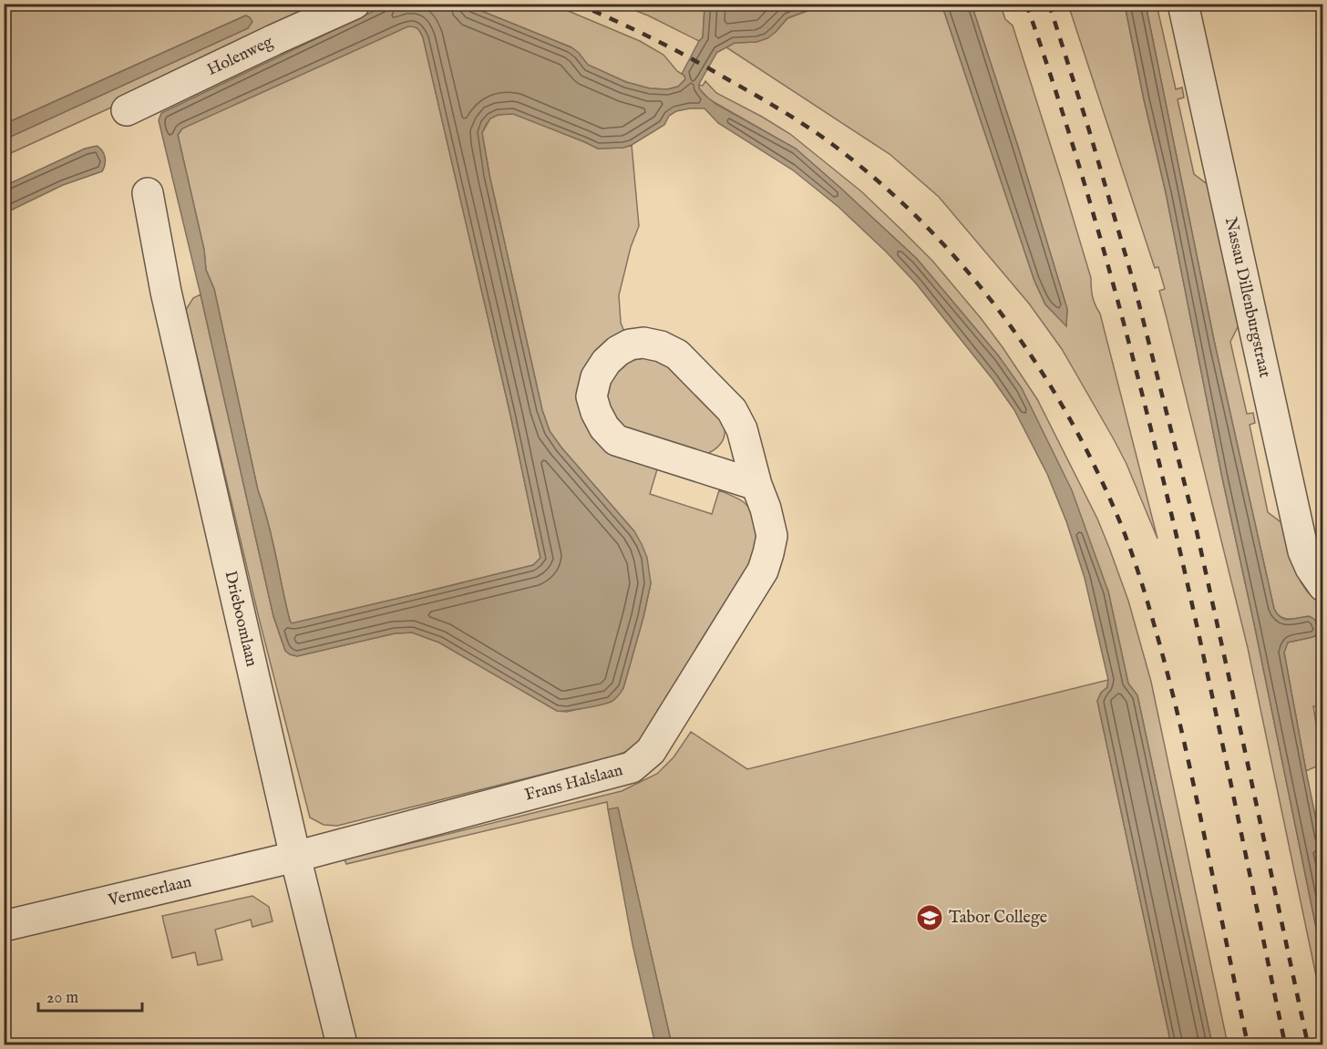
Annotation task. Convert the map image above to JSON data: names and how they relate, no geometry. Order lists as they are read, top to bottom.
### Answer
{
  "streets": {
    "street": [
      "Holenweg",
      "Nassau Dillenburgstraat",
      "Drieboomlaan",
      "Frans Halslaan",
      "Vermeerlaan"
    ]
  },
  "crossings": [
    ["Drieboomlaan", "Frans Halslaan"],
    ["Drieboomlaan", "Vermeerlaan"],
    ["Frans Halslaan", "Vermeerlaan"]
  ],
  "places": {
    "school or university": ["Tabor College"]
  },
  "scale_bar": "20 m"
}
